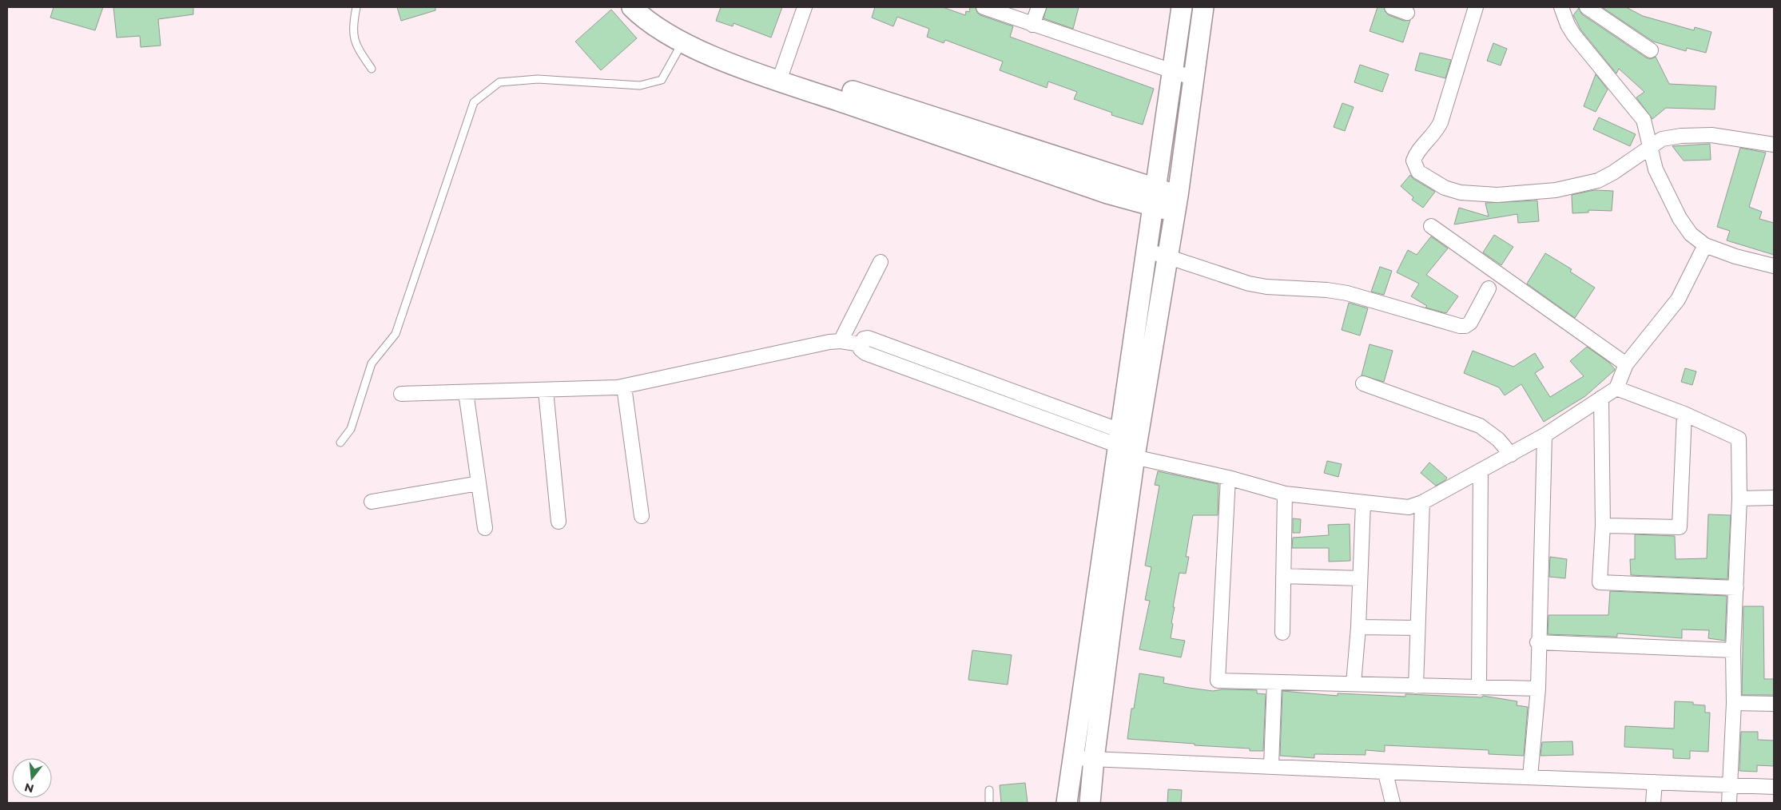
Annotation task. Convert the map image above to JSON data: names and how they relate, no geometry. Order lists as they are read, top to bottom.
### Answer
{
  "north": "bottom"
}
